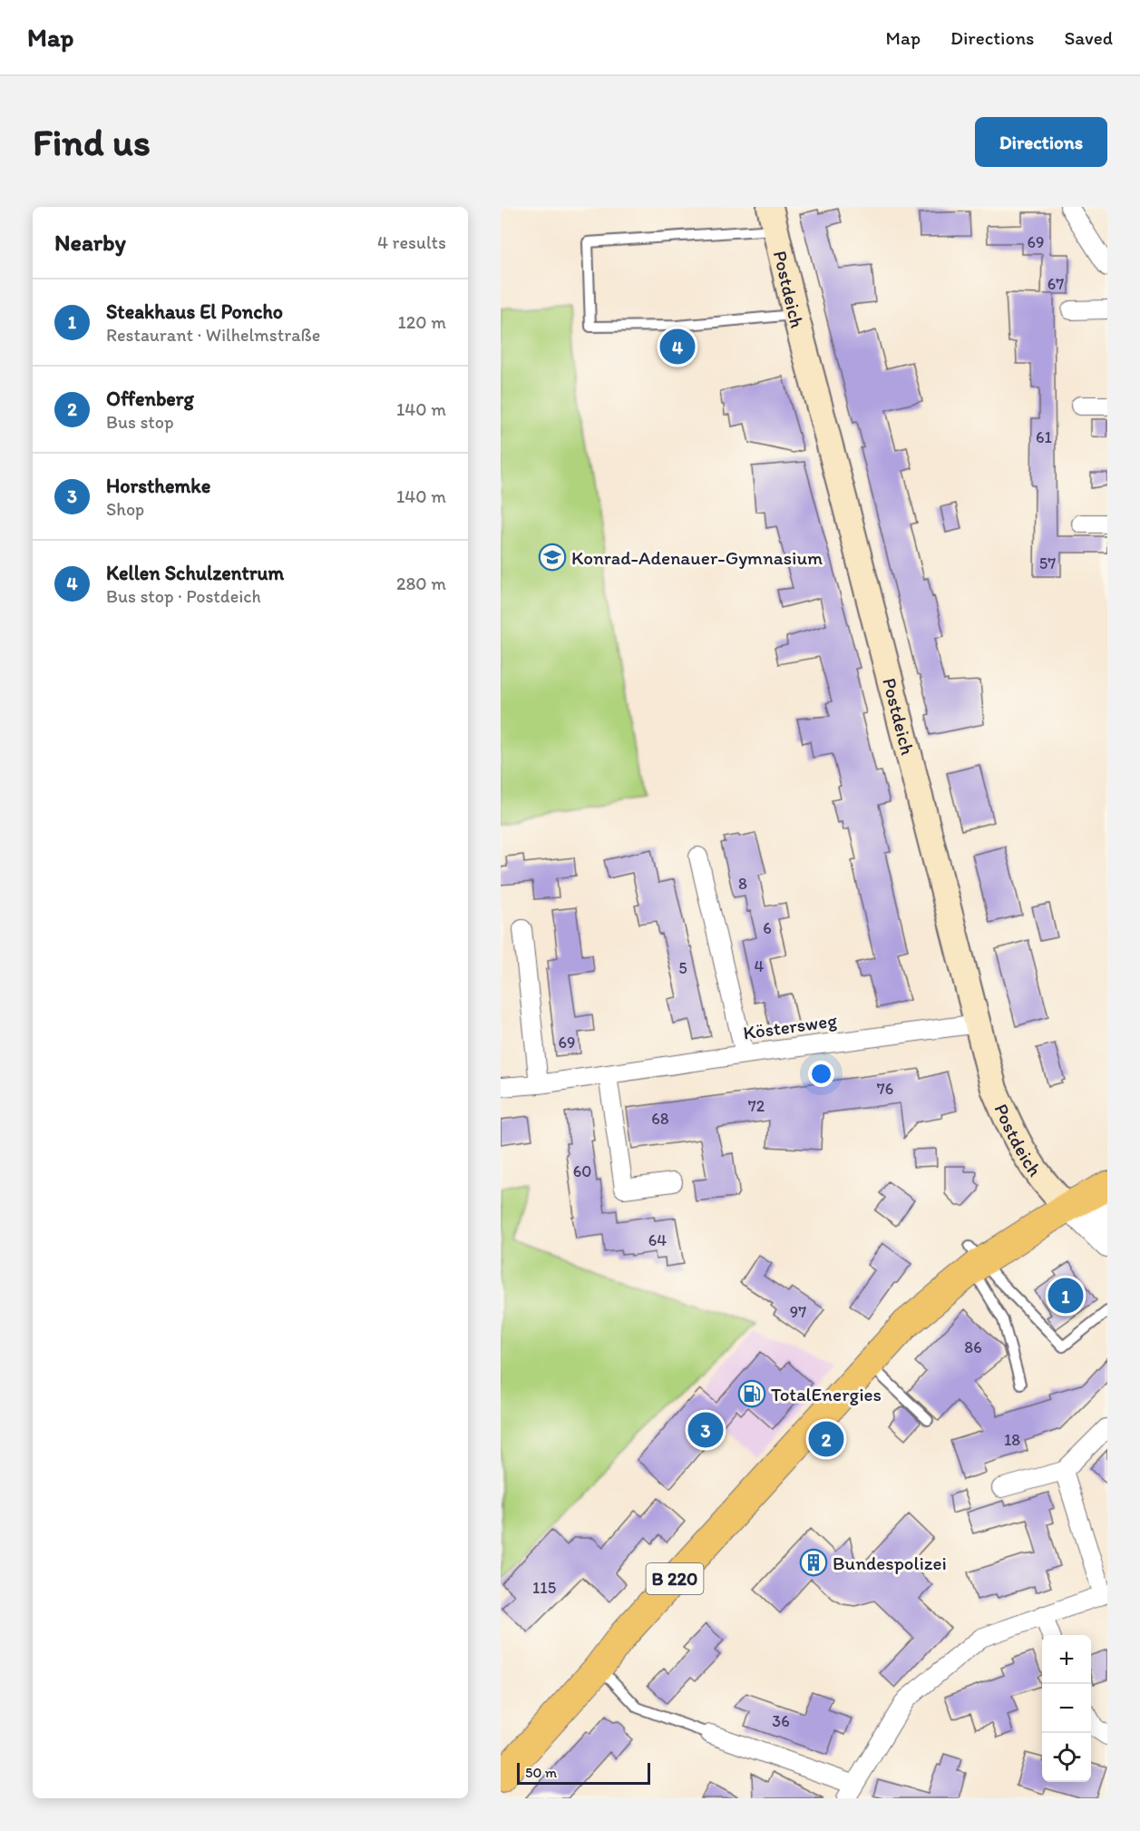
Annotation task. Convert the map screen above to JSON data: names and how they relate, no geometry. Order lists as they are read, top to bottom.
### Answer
{
  "streets": {
    "main road": ["Postdeich", "B 220"],
    "street": ["Köstersweg"]
  },
  "crossings": [
    ["Postdeich", "Köstersweg"],
    ["Postdeich", "B 220"]
  ],
  "places": {
    "school or university": ["Konrad-Adenauer-Gymnasium"],
    "fuel station": ["TotalEnergies"],
    "building": ["Bundespolizei"]
  },
  "house_numbers": [
    "69",
    "67",
    "61",
    "57",
    "8",
    "6",
    "4",
    "5",
    "69",
    "76",
    "72",
    "68",
    "60",
    "64",
    "97",
    "86",
    "18",
    "115",
    "36"
  ],
  "scale_bar": "50 m",
  "page": {
    "header": "Map",
    "nav": ["Map", "Directions", "Saved"],
    "buttons": "Directions",
    "title": "Find us",
    "heading": ["Nearby", "4 results"],
    "list": [
      {
        "mark": "1",
        "name": "Steakhaus El Poncho",
        "note": "Restaurant · Wilhelmstraße",
        "value": "120 m"
      },
      {
        "mark": "2",
        "name": "Offenberg",
        "note": "Bus stop",
        "value": "140 m"
      },
      {
        "mark": "3",
        "name": "Horsthemke",
        "note": "Shop",
        "value": "140 m"
      },
      {
        "mark": "4",
        "name": "Kellen Schulzentrum",
        "note": "Bus stop · Postdeich",
        "value": "280 m"
      }
    ],
    "pins": [
      "4",
      "1",
      "3",
      "2"
    ],
    "map_buttons": ["+", "−"],
    "scale": "50 m"
  }
}
